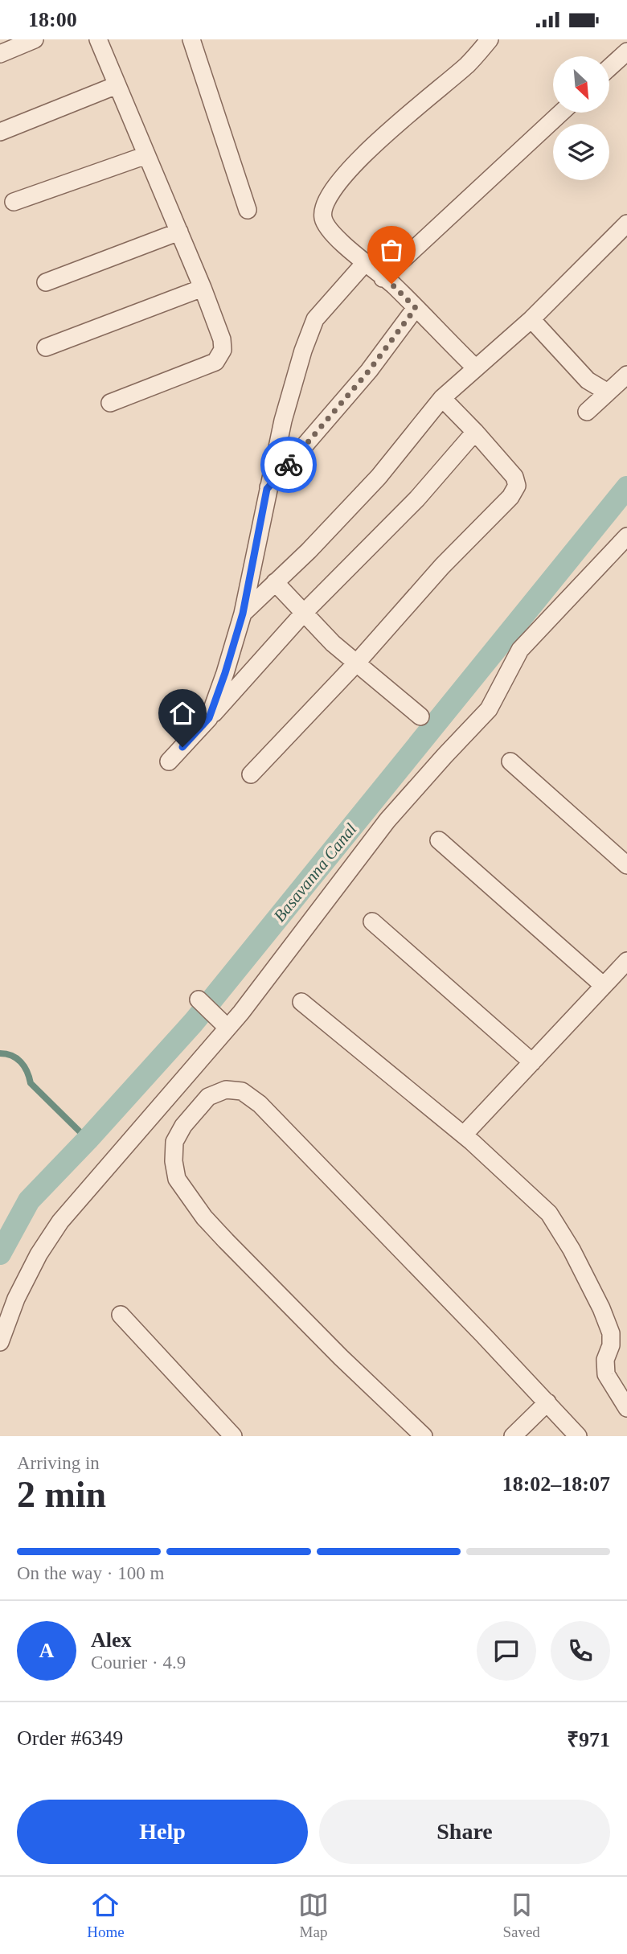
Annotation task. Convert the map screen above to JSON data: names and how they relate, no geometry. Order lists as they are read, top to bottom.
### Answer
{
  "water": ["Basavanna Canal"],
  "north": "bottom right",
  "page": {
    "status": "18:00",
    "heading": ["2 min", "Arriving in", "18:02–18:07"],
    "panel": [
      "Alex",
      "Courier · 4.9",
      "Order #6349",
      "₹971"
    ],
    "bar": "On the way · 100 m",
    "round": "A",
    "buttons": ["Help", "Share"],
    "tabs": ["Home", "Map", "Saved"]
  }
}
